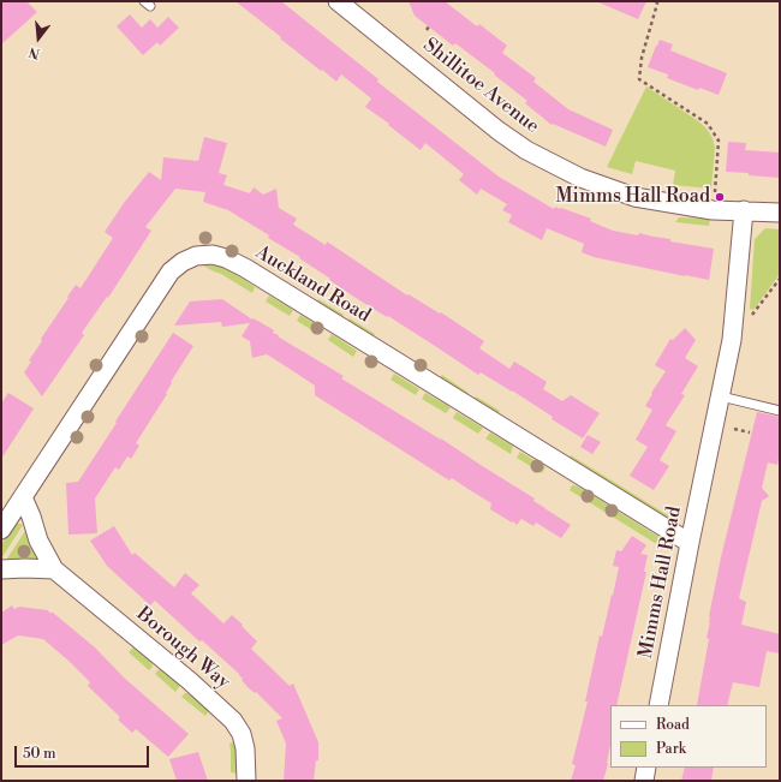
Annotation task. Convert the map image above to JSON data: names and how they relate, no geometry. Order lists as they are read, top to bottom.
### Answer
{
  "streets": {
    "street": [
      "Shillitoe Avenue",
      "Auckland Road",
      "Mimms Hall Road",
      "Borough Way"
    ]
  },
  "crossings": [
    ["Shillitoe Avenue", "Mimms Hall Road"],
    ["Auckland Road", "Mimms Hall Road"],
    ["Auckland Road", "Borough Way"]
  ],
  "places": ["Mimms Hall Road"],
  "legend": ["Road", "Park"],
  "scale_bar": "50 m",
  "north": "bottom"
}
